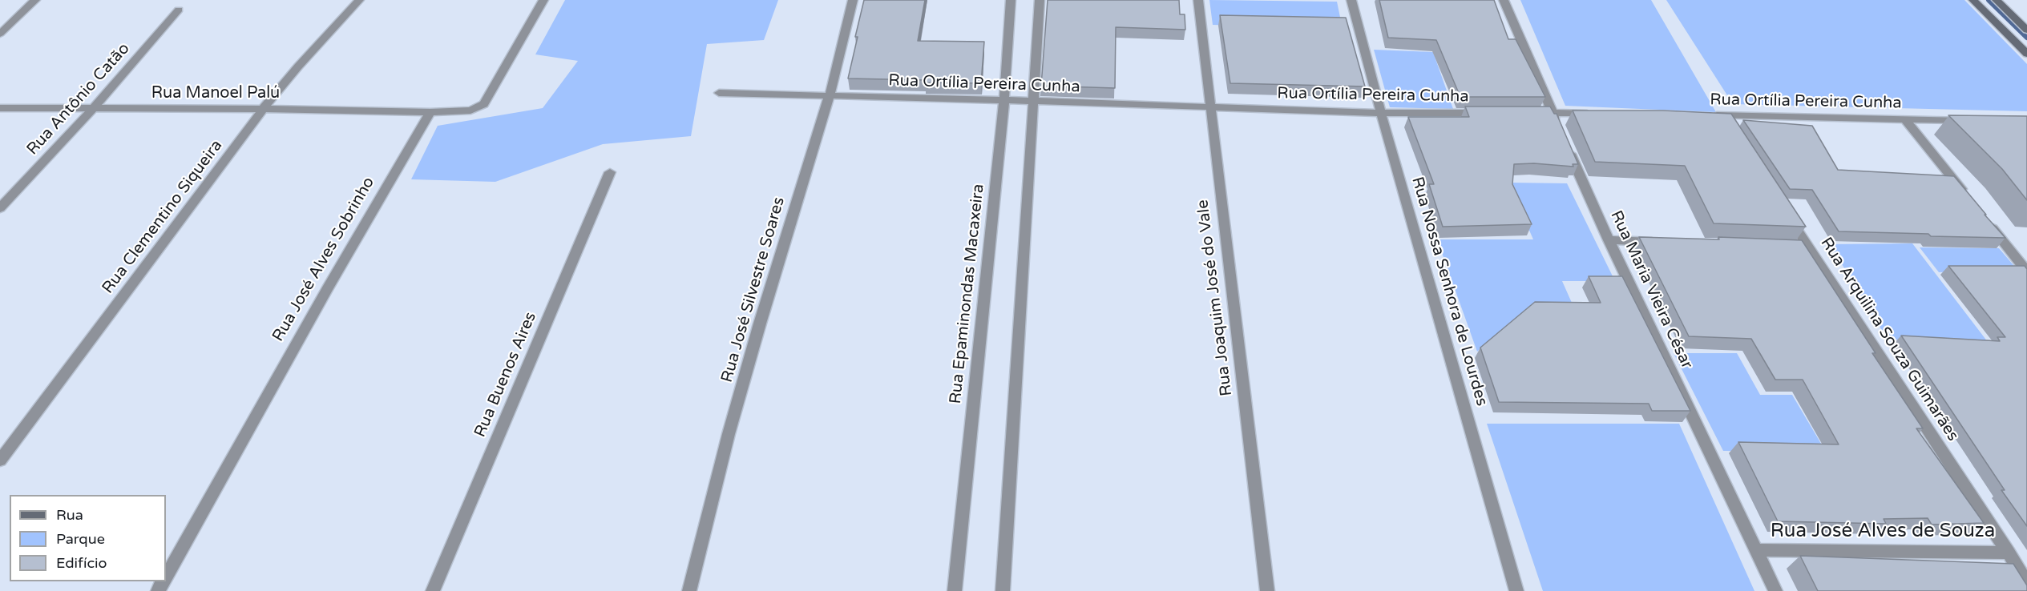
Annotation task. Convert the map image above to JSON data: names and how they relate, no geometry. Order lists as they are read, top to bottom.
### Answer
{
  "streets": {
    "street": [
      "Rua Ortília Pereira Cunha",
      "Rua Manoel Palú",
      "Rua Antônio Catão",
      "Rua Clementino Siqueira",
      "Rua José Alves Sobrinho",
      "Rua José Silvestre Soares",
      "Rua Maria Vieira César",
      "Rua Nossa Senhora de Lourdes",
      "Rua Epaminondas Macaxeira",
      "Rua Joaquim José do Vale",
      "Rua Arquilina Souza Guimarães",
      "Rua Buenos Aires",
      "Rua José Alves de Souza"
    ]
  },
  "crossings": [
    ["Rua Ortília Pereira Cunha", "Rua José Silvestre Soares"],
    ["Rua Ortília Pereira Cunha", "Rua Nossa Senhora de Lourdes"],
    ["Rua Ortília Pereira Cunha", "Rua Epaminondas Macaxeira"],
    ["Rua Ortília Pereira Cunha", "Rua Joaquim José do Vale"],
    ["Rua Manoel Palú", "Rua Antônio Catão"],
    ["Rua Manoel Palú", "Rua Clementino Siqueira"],
    ["Rua Manoel Palú", "Rua José Alves Sobrinho"],
    ["Rua Maria Vieira César", "Rua José Alves de Souza"],
    ["Rua Arquilina Souza Guimarães", "Rua José Alves de Souza"]
  ],
  "legend": ["Rua", "Parque", "Edifício"]
}
